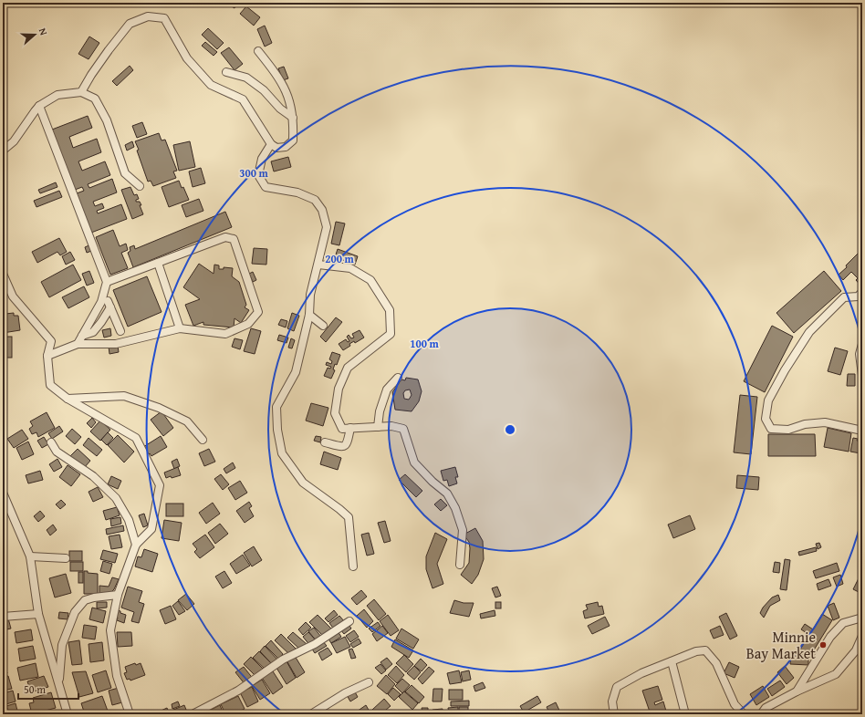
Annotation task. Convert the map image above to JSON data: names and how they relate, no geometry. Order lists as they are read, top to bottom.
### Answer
{
  "places": ["Minnie Bay Market"],
  "scale_bar": "50 m",
  "north": "right",
  "rings": ["300 m", "200 m", "100 m"]
}
